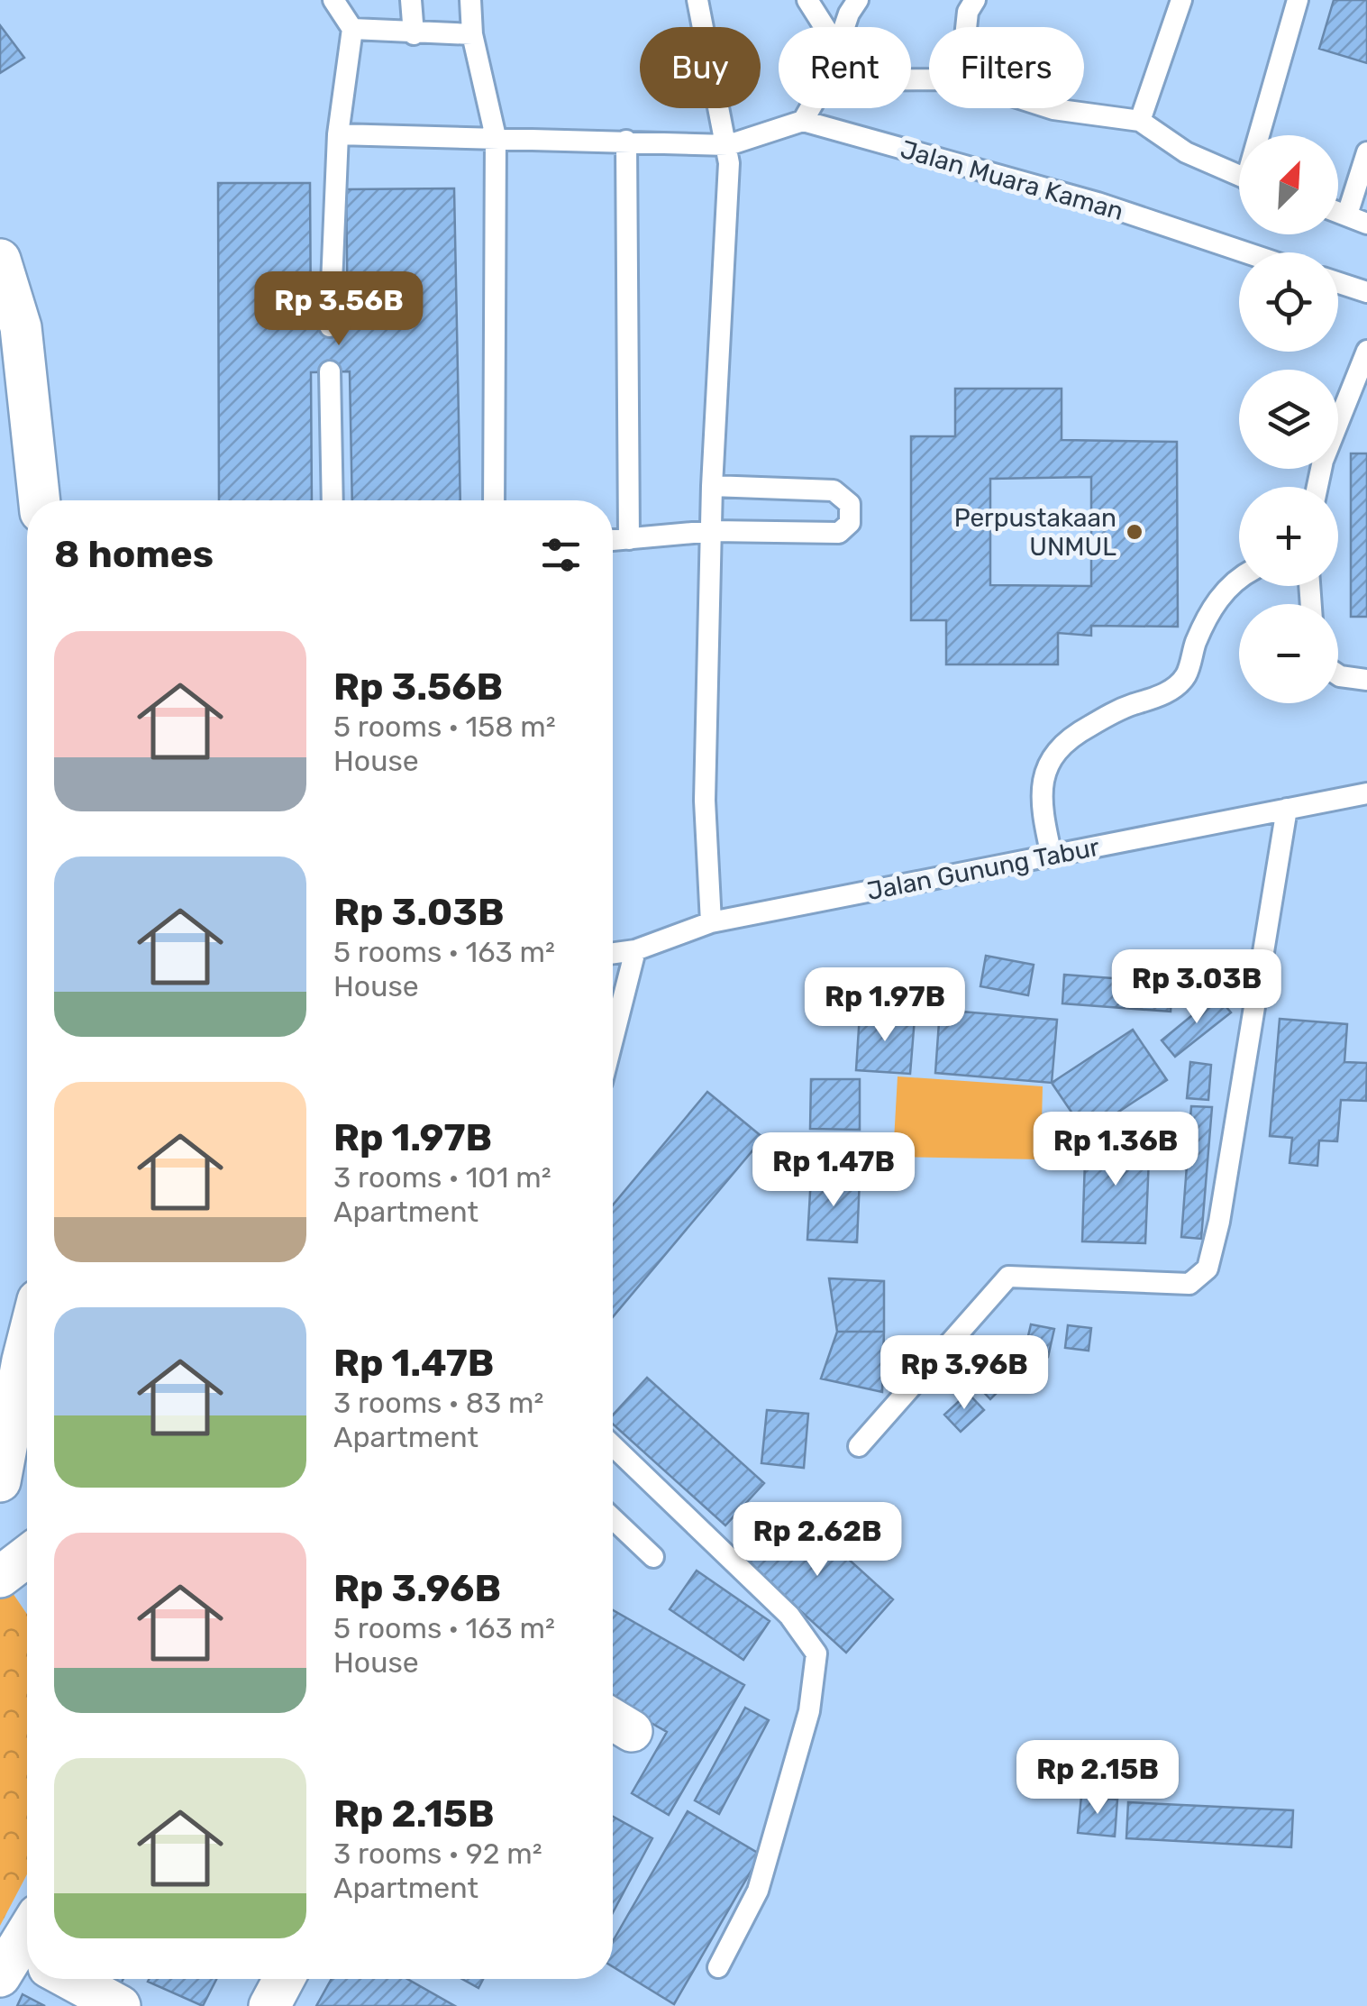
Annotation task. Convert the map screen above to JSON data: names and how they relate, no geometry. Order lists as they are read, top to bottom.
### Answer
{
  "streets": {
    "lane": ["Jalan Muara Kaman", "Jalan Gunung Tabur"]
  },
  "places": ["Perpustakaan UNMUL"],
  "north": "top right",
  "page": {
    "chip": ["Buy", "Rent", "Filters"],
    "map_buttons": ["+", "−"],
    "price": [
      "Rp 3.56B",
      "Rp 3.03B",
      "Rp 1.97B",
      "Rp 1.36B",
      "Rp 1.47B",
      "Rp 3.96B",
      "Rp 2.62B",
      "Rp 2.15B"
    ],
    "heading": "8 homes",
    "list": [
      {
        "name": "Rp 3.56B",
        "note": "5 rooms · 158 m² · House"
      },
      {
        "name": "Rp 3.03B",
        "note": "5 rooms · 163 m² · House"
      },
      {
        "name": "Rp 1.97B",
        "note": "3 rooms · 101 m² · Apartment"
      },
      {
        "name": "Rp 1.47B",
        "note": "3 rooms · 83 m² · Apartment"
      },
      {
        "name": "Rp 3.96B",
        "note": "5 rooms · 163 m² · House"
      },
      {
        "name": "Rp 2.15B",
        "note": "3 rooms · 92 m² · Apartment"
      }
    ]
  }
}
